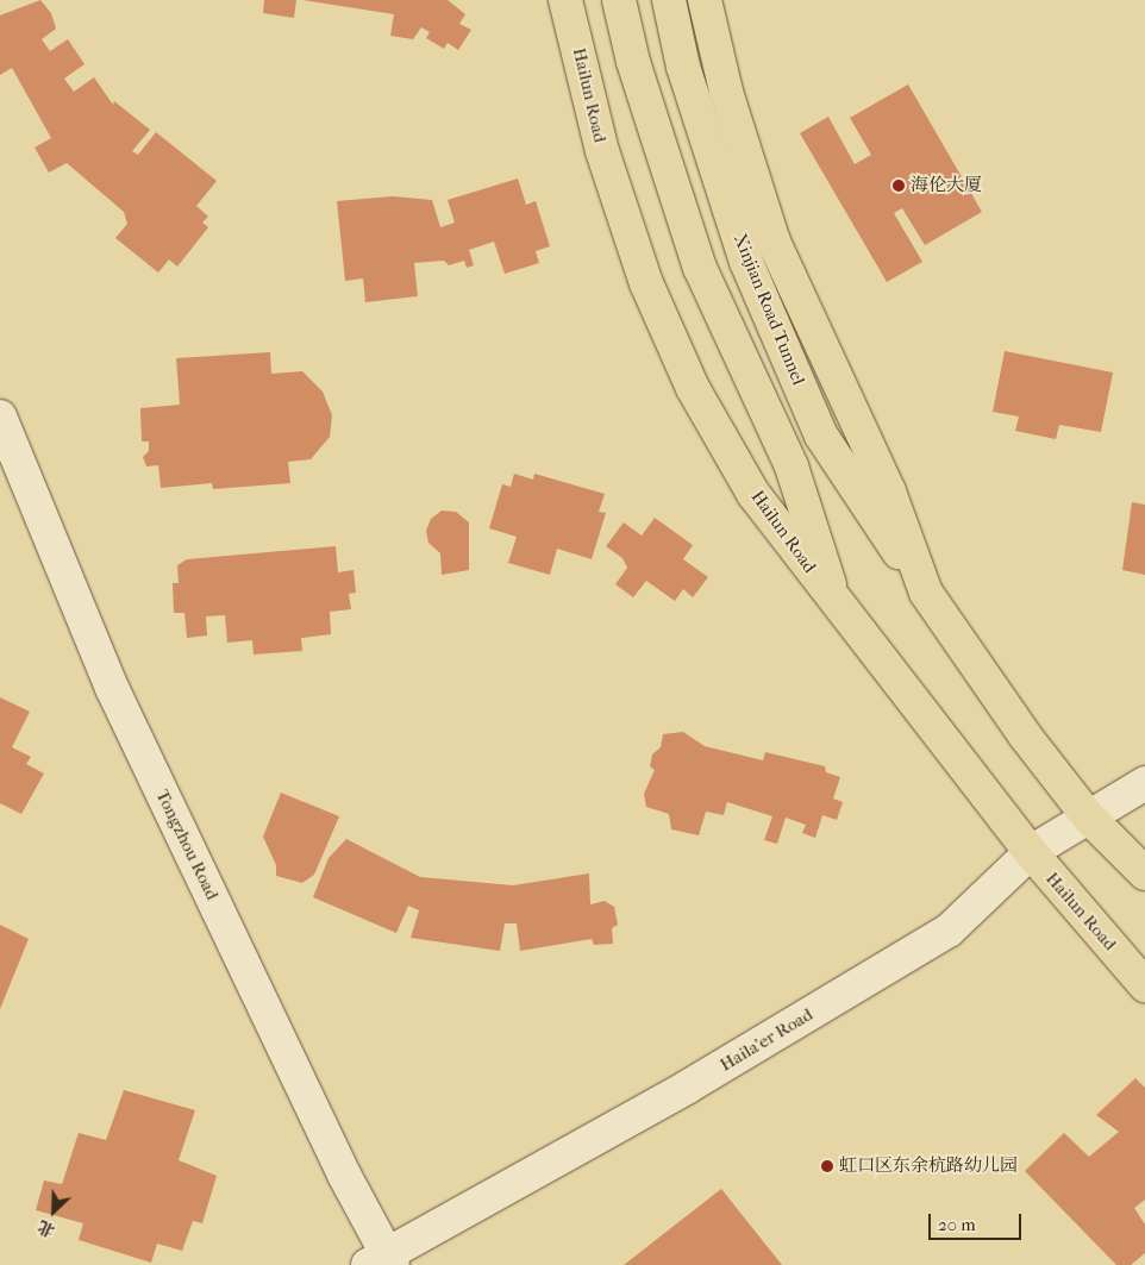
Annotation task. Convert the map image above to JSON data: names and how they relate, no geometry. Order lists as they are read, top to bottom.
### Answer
{
  "streets": {
    "main road": ["Hailun Road", "Xinjian Road Tunnel"],
    "street": ["Tongzhou Road", "Haila'er Road"]
  },
  "crossings": [
    ["Hailun Road", "Haila'er Road"],
    ["Tongzhou Road", "Haila'er Road"]
  ],
  "places": ["海伦大厦", "虹口区东余杭路幼儿园"],
  "scale_bar": "20 m",
  "north": "bottom left"
}
